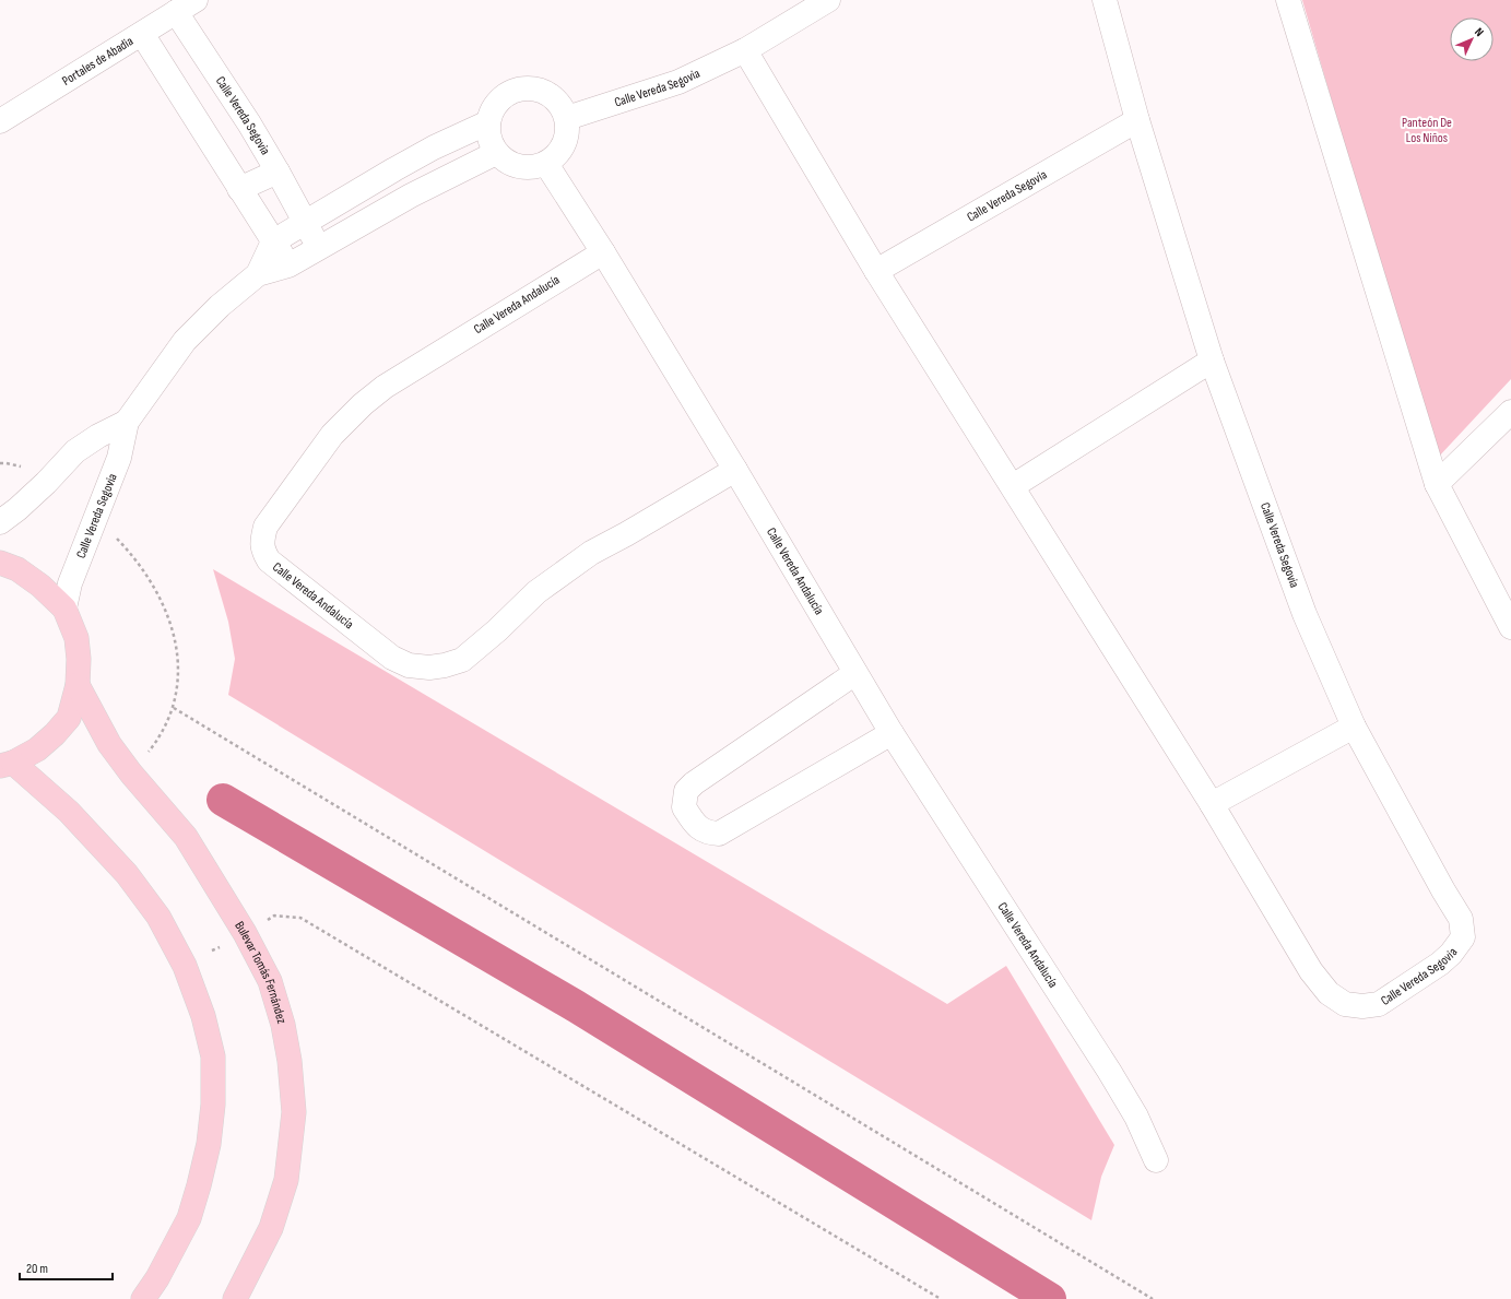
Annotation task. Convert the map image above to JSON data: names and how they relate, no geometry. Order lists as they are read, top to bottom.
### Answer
{
  "streets": {
    "main road": ["Bulevar Tomás Fernández"],
    "street": ["Portales de Abadia", "Calle Vereda Segovia", "Calle Vereda Andalucía"]
  },
  "crossings": [
    ["Portales de Abadia", "Calle Vereda Segovia"],
    ["Calle Vereda Segovia", "Calle Vereda Andalucía"]
  ],
  "parks": ["Panteón De Los Niños"],
  "scale_bar": "20 m",
  "north": "top right"
}
